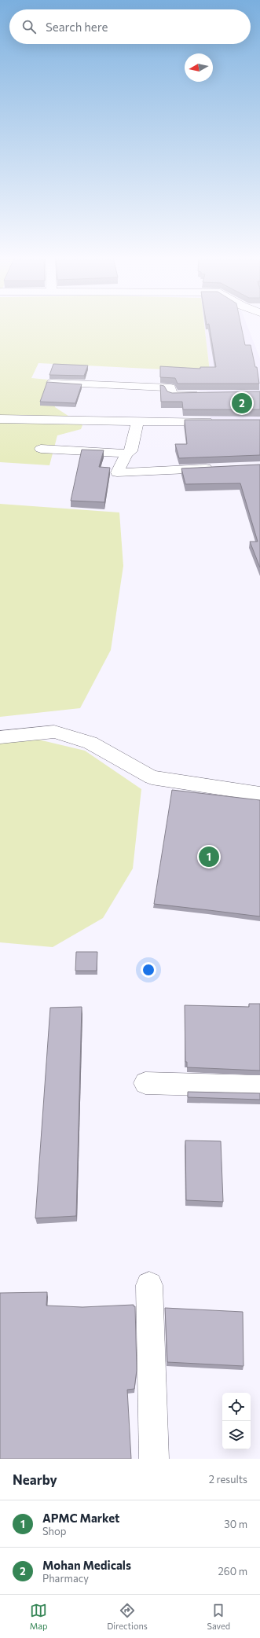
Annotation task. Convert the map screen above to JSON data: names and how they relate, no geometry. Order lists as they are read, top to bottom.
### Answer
{
  "north": "left",
  "page": {
    "search": "Search here",
    "pins": ["2", "1"],
    "heading": ["Nearby", "2 results"],
    "list": [
      {
        "mark": "1",
        "name": "APMC Market",
        "note": "Shop",
        "value": "30 m"
      },
      {
        "mark": "2",
        "name": "Mohan Medicals",
        "note": "Pharmacy",
        "value": "260 m"
      }
    ],
    "nav": ["Map", "Directions", "Saved"]
  }
}
